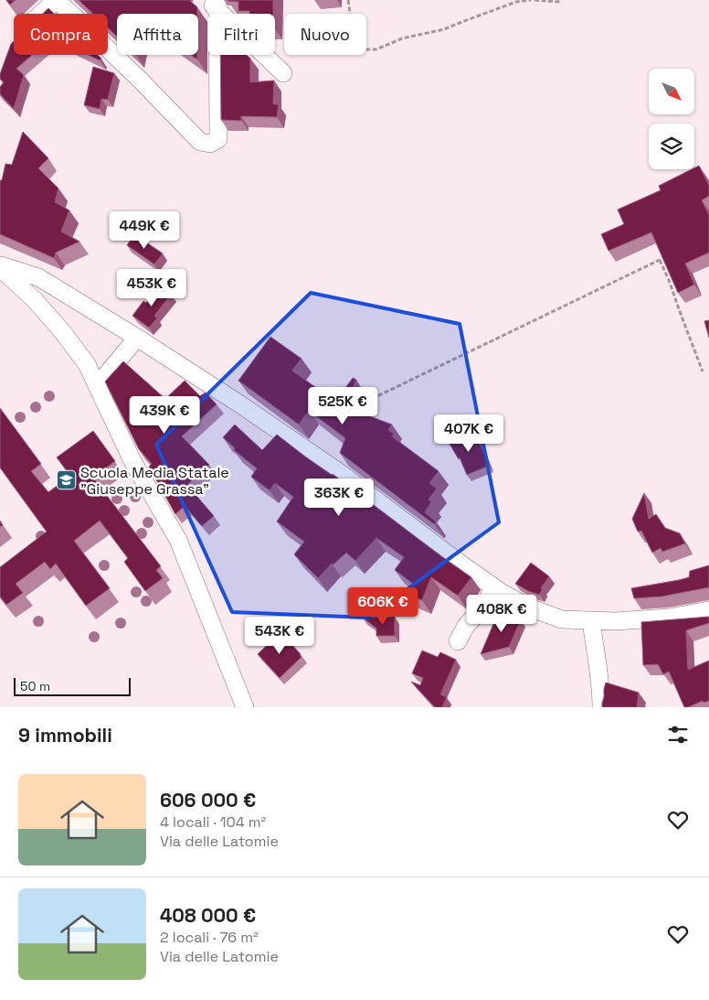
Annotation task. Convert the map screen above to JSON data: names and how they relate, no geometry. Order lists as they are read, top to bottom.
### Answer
{
  "places": {
    "school or university": ["Scuola Media Statale \"Giuseppe Grassa\""]
  },
  "scale_bar": "50 m",
  "north": "bottom right",
  "page": {
    "chip": [
      "Compra",
      "Affitta",
      "Filtri",
      "Nuovo"
    ],
    "price": [
      "449K €",
      "453K €",
      "525K €",
      "439K €",
      "407K €",
      "363K €",
      "606K €",
      "408K €",
      "543K €"
    ],
    "scale": "50 m",
    "heading": "9 immobili",
    "list": [
      {
        "name": "606 000 €",
        "note": "4 locali · 104 m² · Via delle Latomie"
      },
      {
        "name": "408 000 €",
        "note": "2 locali · 76 m² · Via delle Latomie"
      }
    ]
  }
}
